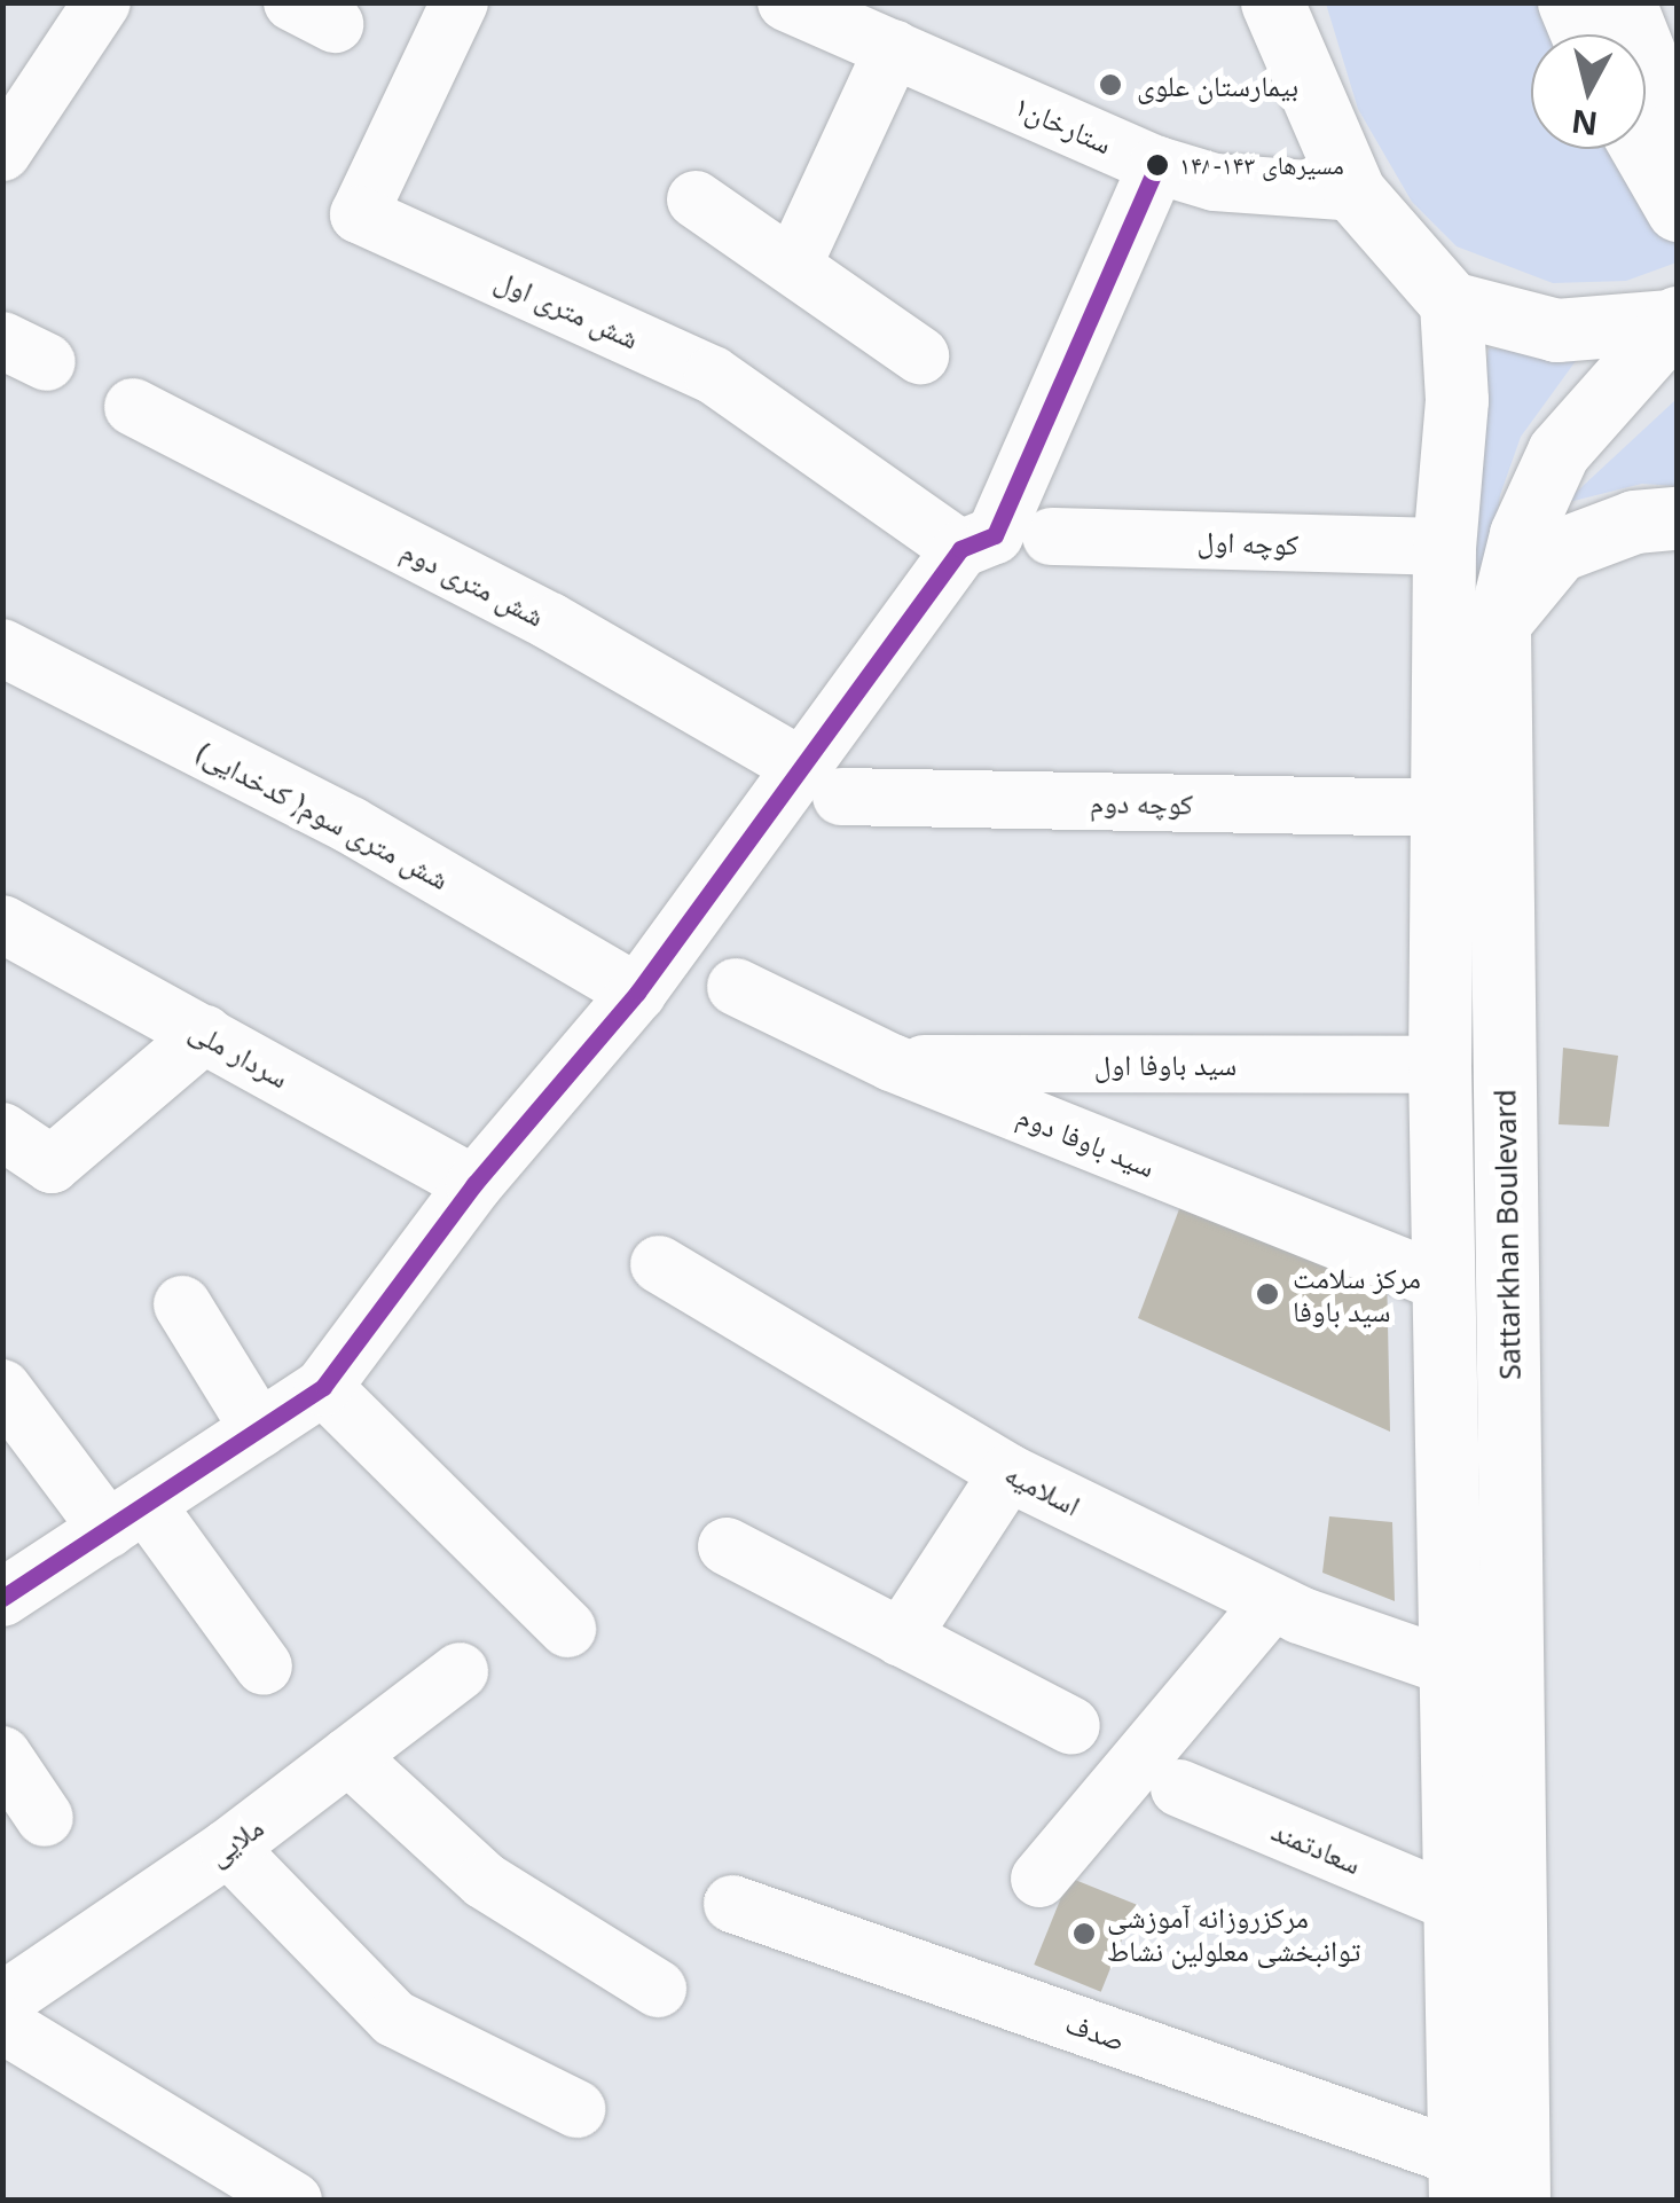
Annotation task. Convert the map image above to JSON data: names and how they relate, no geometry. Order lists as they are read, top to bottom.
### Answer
{
  "streets": {
    "main road": ["Sattarkhan Boulevard"],
    "street": [
      "ستارخان۱",
      "شش متری اول",
      "کوچه اول",
      "شش متری دوم",
      "کوچه دوم",
      "(کدخدایی )شش متری سوم",
      "سردار ملی",
      "سید باوفا اول",
      "سید باوفا دوم",
      "اسلامیه",
      "ملایی",
      "سعادتمند",
      "صدف"
    ]
  },
  "crossings": [
    ["شش متری دوم", "کوچه دوم"],
    ["سید باوفا اول", "سید باوفا دوم"]
  ],
  "places": [
    "بیمارستان علوی",
    "مسیرهای ۱۴۳-۱۴۸",
    "مرکز سلامت سید باوفا",
    "مرکزروزانه آموزشی توانبخشی معلولین نشاط"
  ],
  "north": "bottom"
}
